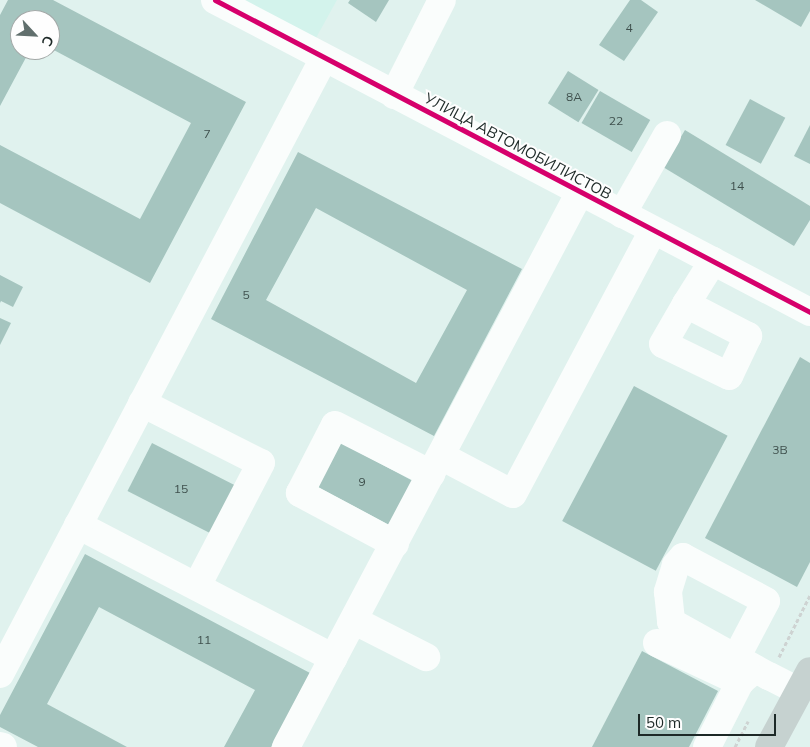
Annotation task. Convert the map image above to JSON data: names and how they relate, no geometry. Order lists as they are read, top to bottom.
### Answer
{
  "streets": {
    "street": ["УЛИЦА АВТОМОБИЛИСТОВ"]
  },
  "house_numbers": [
    "4",
    "8А",
    "22",
    "7",
    "14",
    "5",
    "3В",
    "9",
    "15",
    "11"
  ],
  "scale_bar": "50 m",
  "north": "bottom right"
}
